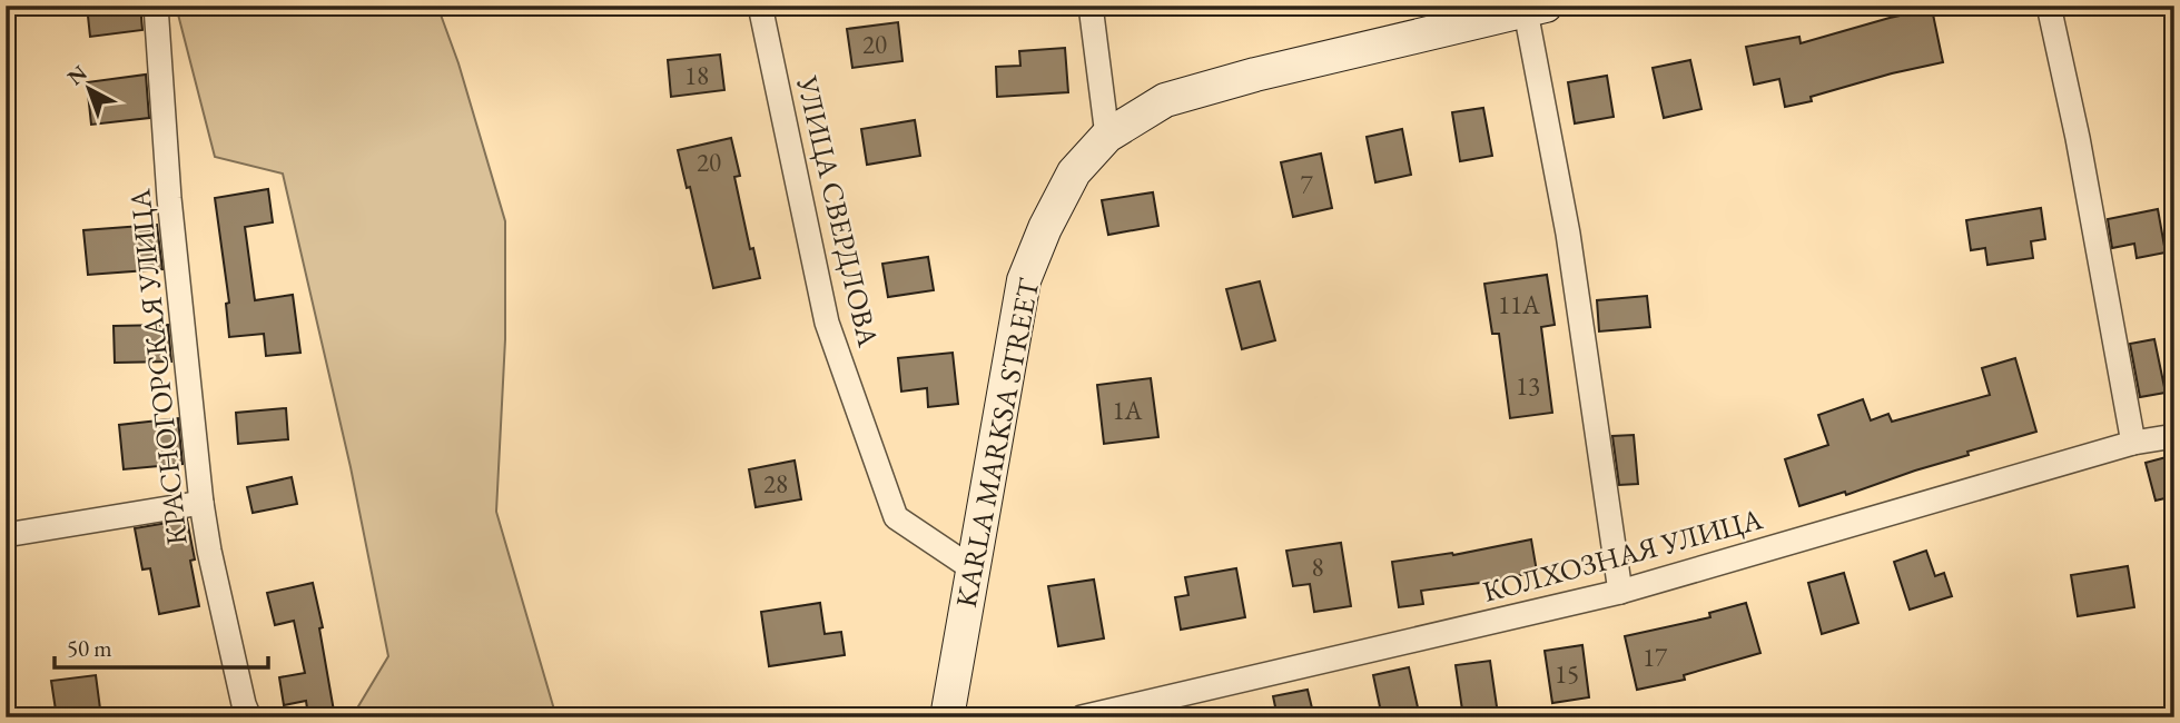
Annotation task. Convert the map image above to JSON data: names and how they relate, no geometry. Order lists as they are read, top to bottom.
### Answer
{
  "streets": {
    "street": [
      "УЛИЦА СВЕРДЛОВА",
      "КРАСНОГОРСКАЯ УЛИЦА",
      "KARLA MARKSA STREET",
      "КОЛХОЗНАЯ УЛИЦА"
    ]
  },
  "crossings": [
    ["УЛИЦА СВЕРДЛОВА", "KARLA MARKSA STREET"]
  ],
  "house_numbers": [
    "20",
    "18",
    "20",
    "7",
    "11А",
    "13",
    "1А",
    "28",
    "8",
    "17",
    "15"
  ],
  "scale_bar": "50 m",
  "north": "top left"
}
